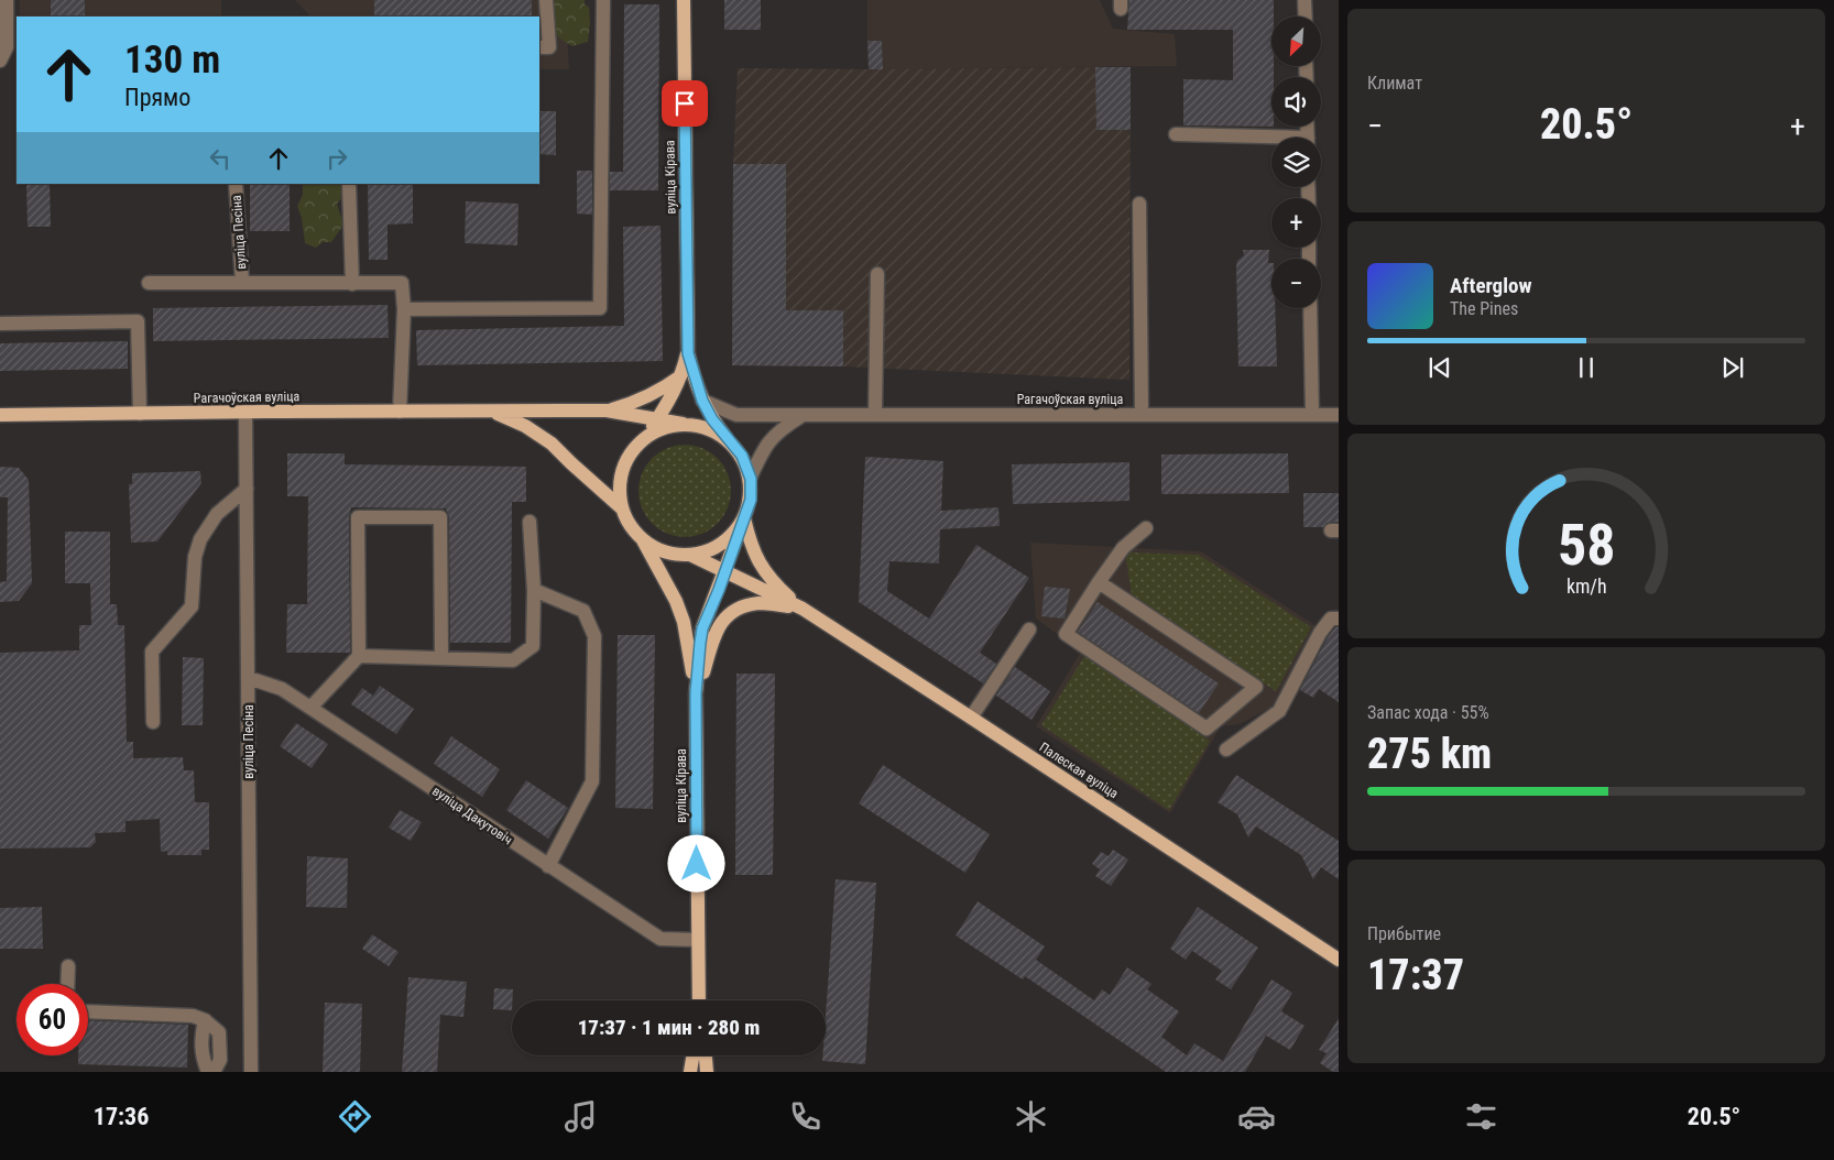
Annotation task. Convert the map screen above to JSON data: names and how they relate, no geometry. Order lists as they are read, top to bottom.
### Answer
{
  "streets": {
    "main road": ["вуліца Кірава", "Рагачоўская вуліца", "Палеская вуліца"],
    "street": ["вуліца Песіна", "вуліца Дакутовіч"]
  },
  "crossings": [
    ["вуліца Кірава", "Рагачоўская вуліца"],
    ["вуліца Кірава", "Палеская вуліца"],
    ["вуліца Кірава", "вуліца Дакутовіч"],
    ["вуліца Песіна", "Рагачоўская вуліца"],
    ["вуліца Песіна", "вуліца Дакутовіч"],
    ["Рагачоўская вуліца", "Палеская вуліца"]
  ],
  "north": "bottom left",
  "page": {
    "tile": [
      "Климат",
      ["Запас хода · 55%", "275 km"],
      ["Прибытие", "17:37"]
    ],
    "map_buttons": ["+", "−"],
    "turn": ["130 m", "Прямо"],
    "heat": ["−", "20.5°", "+"],
    "song": ["Afterglow", "The Pines"],
    "limit": "60",
    "trip": "17:37 · 1 мин · 280 m",
    "tabs": ["17:36", "20.5°"],
    "gauge": ["58", "km/h"]
  }
}
